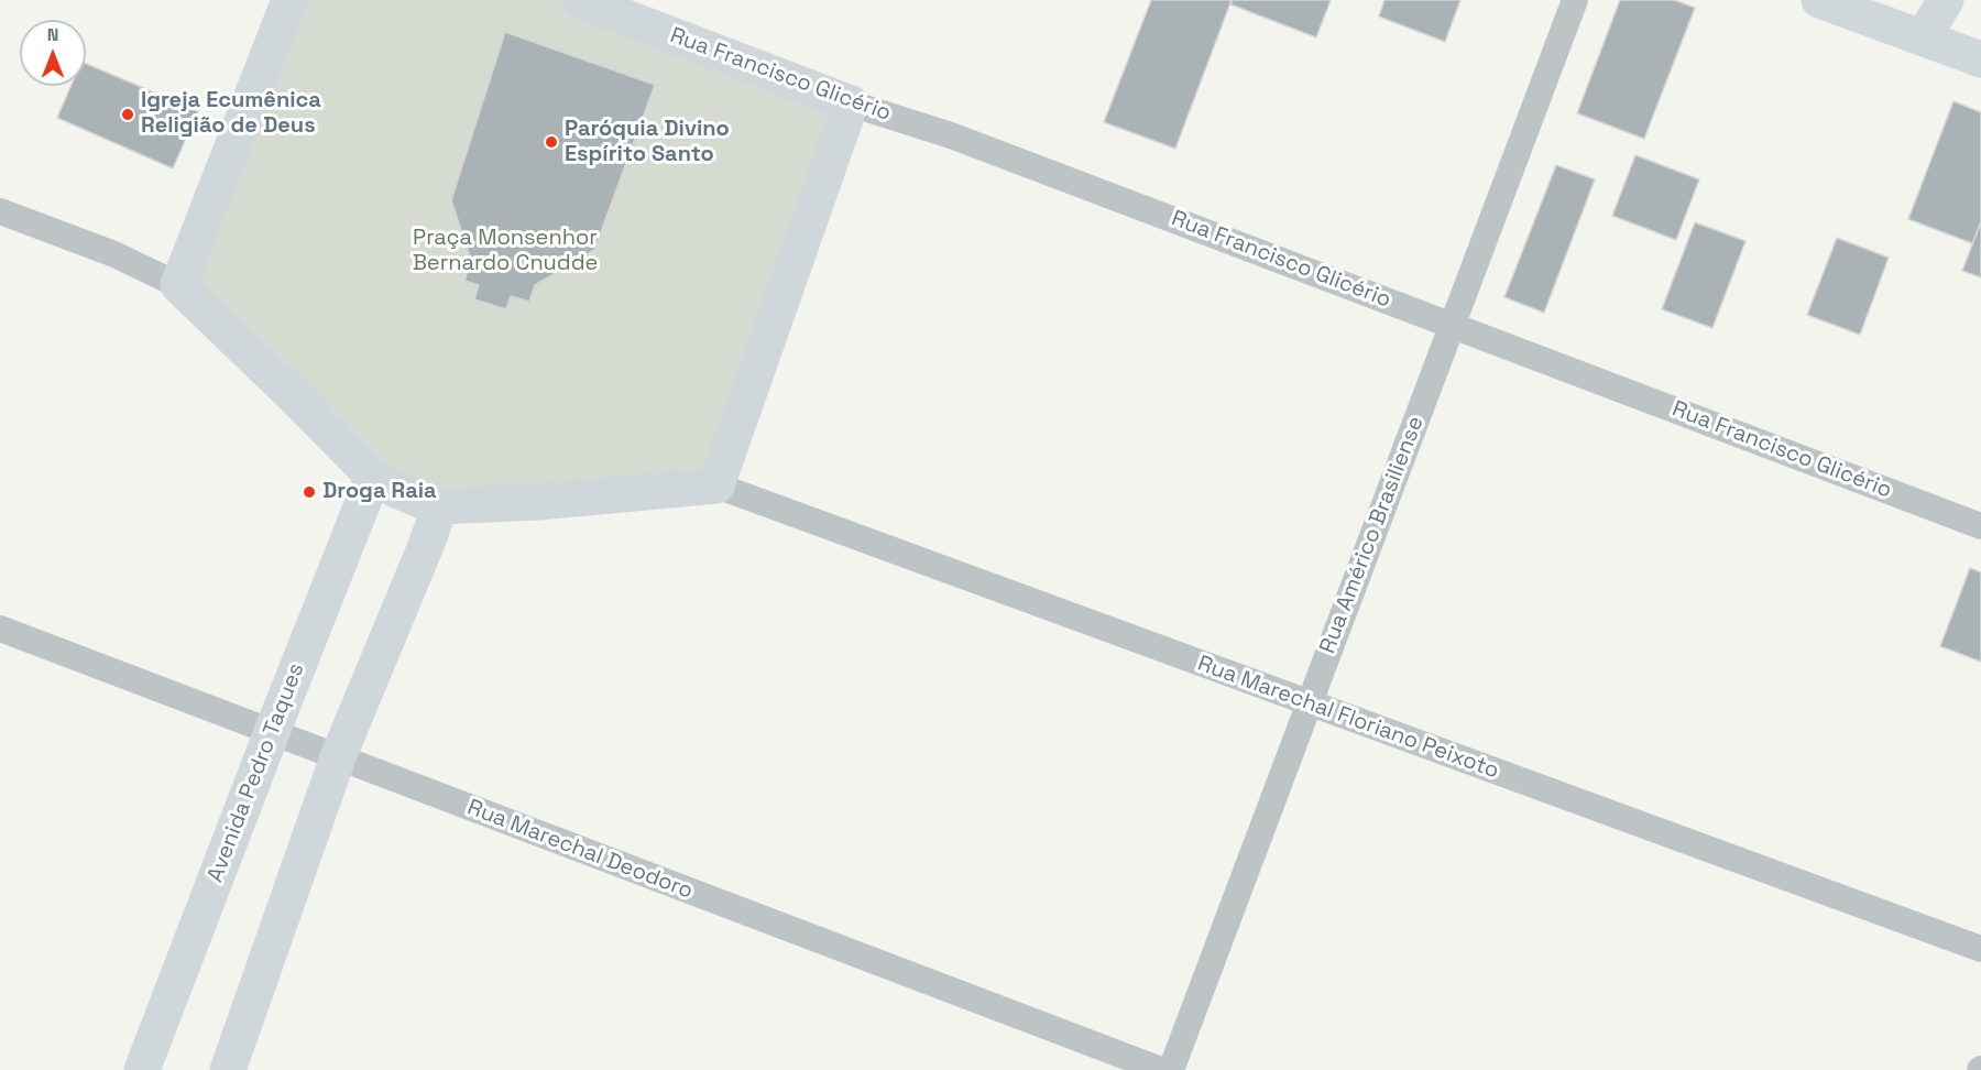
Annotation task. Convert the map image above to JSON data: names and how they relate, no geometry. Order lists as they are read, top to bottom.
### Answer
{
  "streets": {
    "main road": ["Rua Francisco Glicério", "Avenida Pedro Taques"],
    "street": ["Rua Américo Brasiliense", "Rua Marechal Floriano Peixoto", "Rua Marechal Deodoro"]
  },
  "crossings": [
    ["Rua Francisco Glicério", "Rua Américo Brasiliense"],
    ["Rua Américo Brasiliense", "Rua Marechal Floriano Peixoto"],
    ["Avenida Pedro Taques", "Rua Marechal Deodoro"]
  ],
  "parks": ["Praça Monsenhor Bernardo Cnudde"],
  "places": ["Igreja Ecumênica Religião de Deus", "Paróquia Divino Espírito Santo", "Droga Raia"],
  "north": "top"
}
